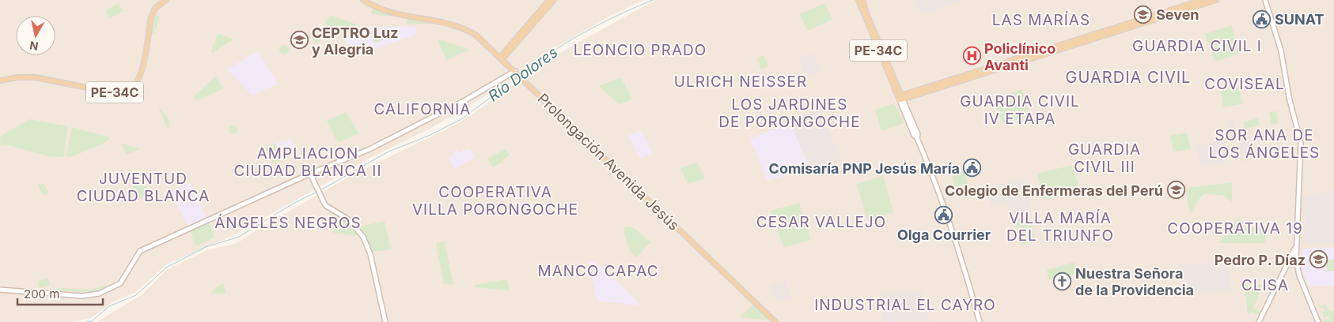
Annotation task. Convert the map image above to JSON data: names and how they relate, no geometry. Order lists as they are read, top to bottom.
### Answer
{
  "streets": {
    "main road": ["PE-34C", "Prolongación Avenida Jesús"]
  },
  "districts": [
    "LAS MARÍAS",
    "GUARDIA CIVIL I",
    "LEONCIO PRADO",
    "GUARDIA CIVIL",
    "ULRICH NEISSER",
    "COVISEAL",
    "GUARDIA CIVIL IV ETAPA",
    "LOS JARDINES DE PORONGOCHE",
    "CALIFORNIA",
    "SOR ANA DE LOS ÁNGELES",
    "GUARDIA CIVIL III",
    "AMPLIACION CIUDAD BLANCA II",
    "JUVENTUD CIUDAD BLANCA",
    "COOPERATIVA VILLA PORONGOCHE",
    "VILLA MARÍA DEL TRIUNFO",
    "CESAR VALLEJO",
    "ÁNGELES NEGROS",
    "COOPERATIVA 19",
    "MANCO CAPAC",
    "CLISA",
    "INDUSTRIAL EL CAYRO"
  ],
  "water": ["Río Dolores"],
  "places": {
    "school or university": [
      "Seven",
      "CEPTRO Luz y Alegria",
      "Colegio de Enfermeras del Perú",
      "Pedro P. Díaz"
    ],
    "public building": ["SUNAT", "Comisaría PNP Jesús María", "Olga Courrier"],
    "hospital": ["Policlínico Avanti"],
    "church": ["Nuestra Señora de la Providencia"]
  },
  "scale_bar": "200 m",
  "north": "bottom"
}
